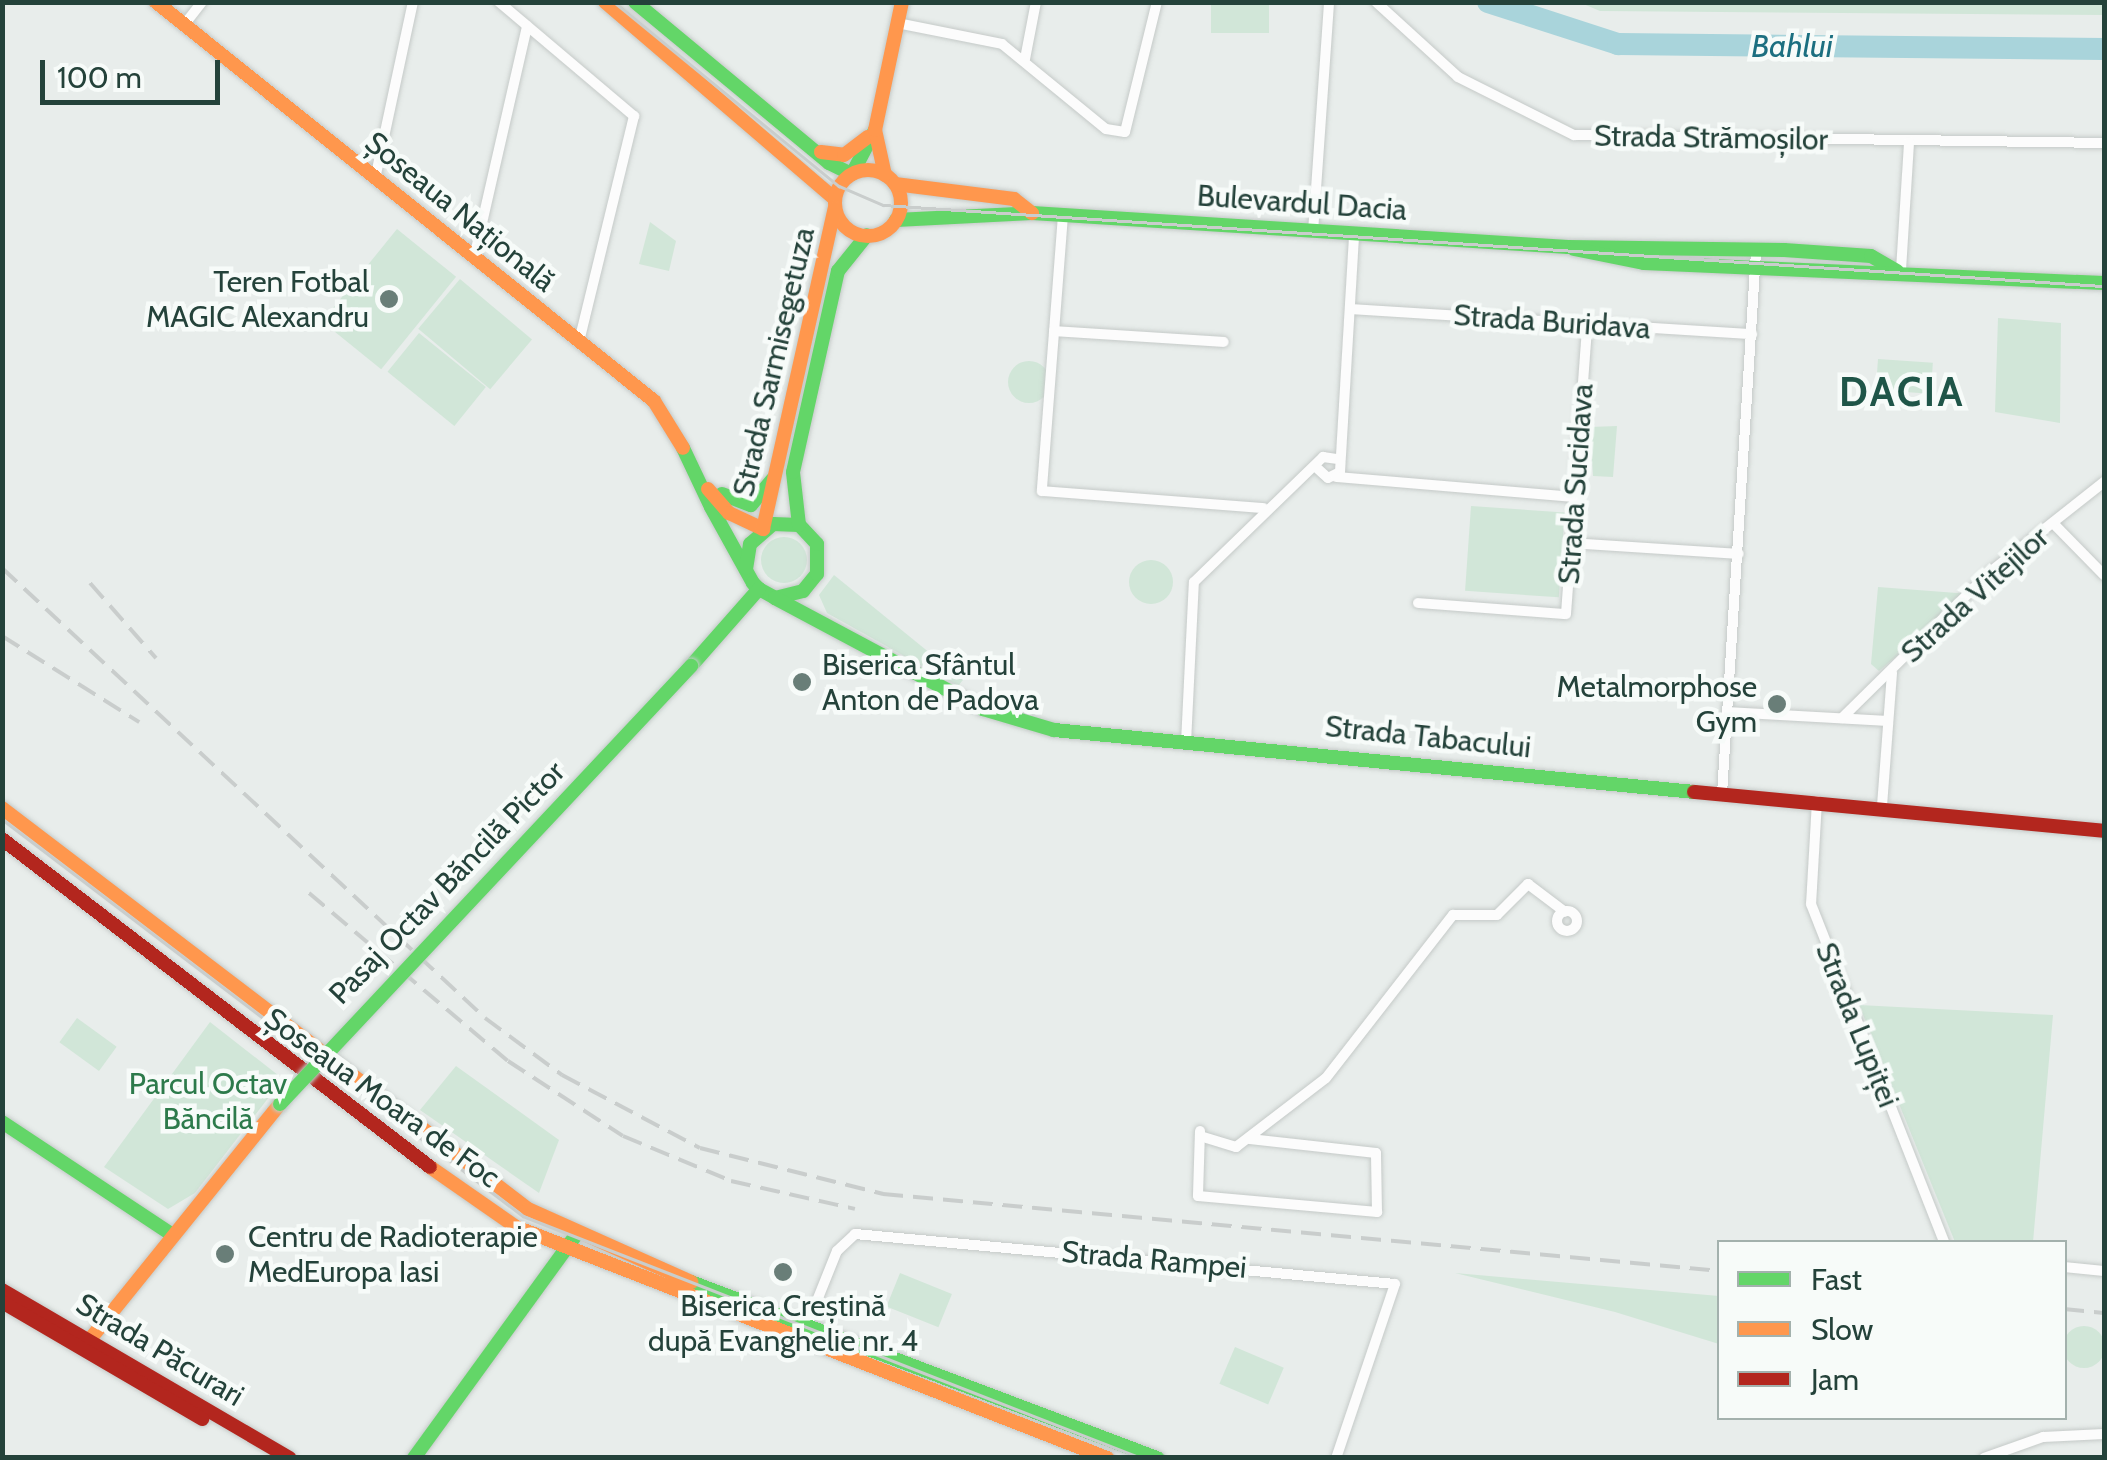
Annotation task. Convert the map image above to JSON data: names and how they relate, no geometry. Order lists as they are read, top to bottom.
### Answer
{
  "streets": {
    "street": [
      "Strada Strămoșilor",
      "Bulevardul Dacia",
      "Șoseaua Națională",
      "Strada Buridava",
      "Strada Sarmisegetuza",
      "Strada Sucidava",
      "Strada Vitejilor",
      "Strada Tabacului",
      "Pasaj Octav Băncilă Pictor",
      "Strada Lupiței",
      "Șoseaua Moara de Foc",
      "Strada Rampei",
      "Strada Păcurari"
    ]
  },
  "crossings": [
    ["Șoseaua Națională", "Strada Sarmisegetuza"],
    ["Șoseaua Națională", "Strada Tabacului"],
    ["Șoseaua Națională", "Pasaj Octav Băncilă Pictor"],
    ["Strada Buridava", "Strada Sucidava"],
    ["Strada Sarmisegetuza", "Strada Tabacului"],
    ["Strada Sarmisegetuza", "Pasaj Octav Băncilă Pictor"],
    ["Strada Vitejilor", "Strada Tabacului"],
    ["Strada Tabacului", "Pasaj Octav Băncilă Pictor"],
    ["Strada Tabacului", "Strada Lupiței"],
    ["Pasaj Octav Băncilă Pictor", "Strada Păcurari"],
    ["Șoseaua Moara de Foc", "Strada Rampei"]
  ],
  "districts": ["DACIA"],
  "water": ["Bahlui"],
  "parks": ["Parcul Octav Băncilă"],
  "places": [
    "Teren Fotbal MAGIC Alexandru",
    "Biserica Sfântul Anton de Padova",
    "Metalmorphose Gym",
    "Centru de Radioterapie MedEuropa Iasi",
    "Biserica Creștină după Evanghelie nr. 4"
  ],
  "legend": ["Fast", "Slow", "Jam"],
  "scale_bar": "100 m"
}
